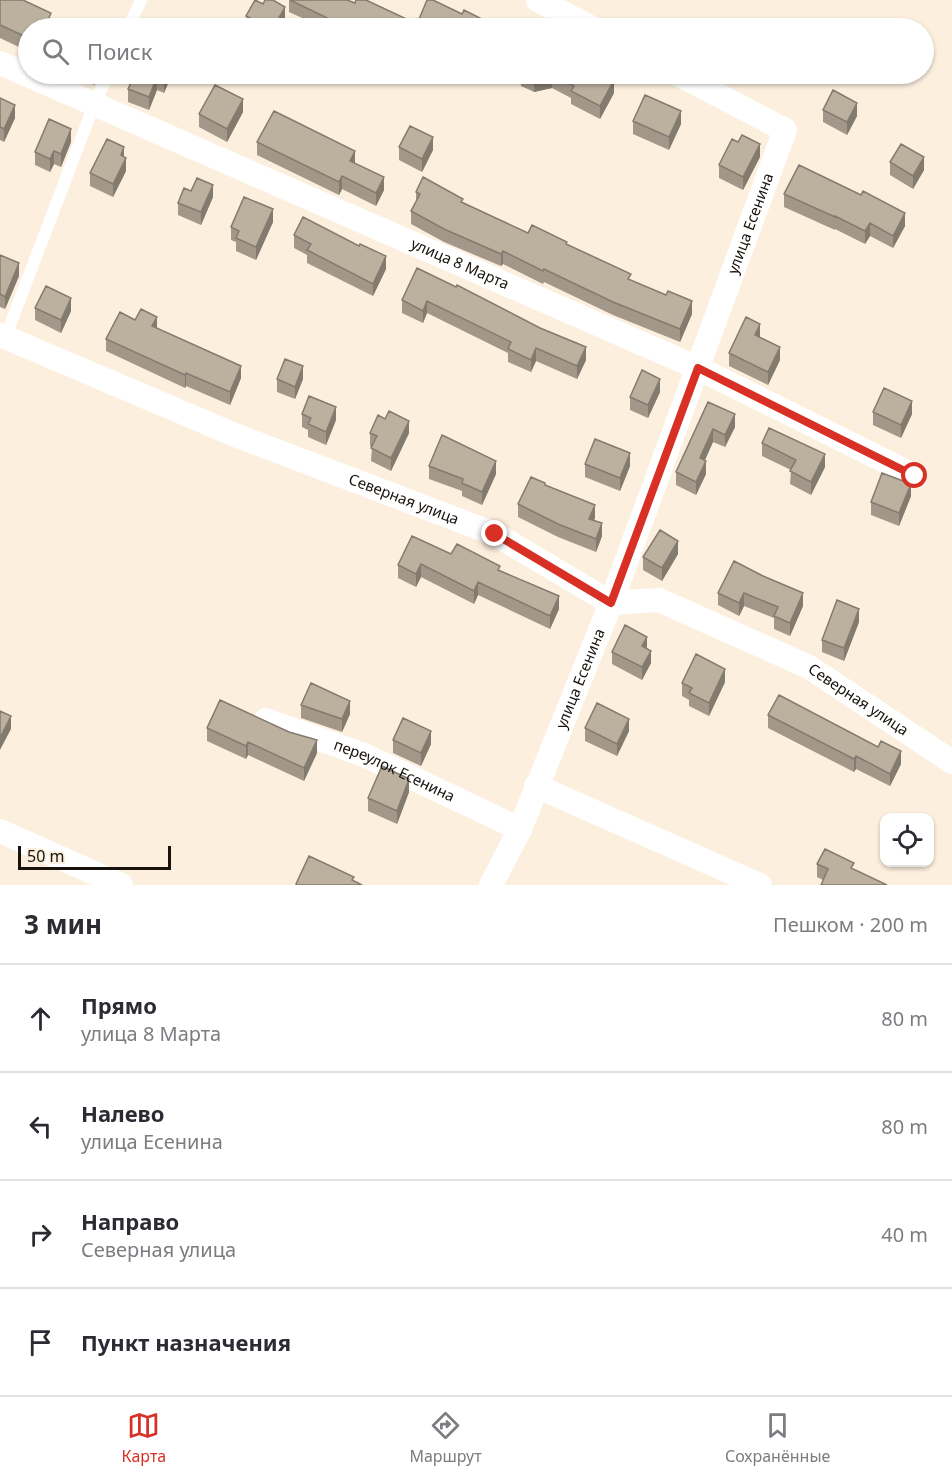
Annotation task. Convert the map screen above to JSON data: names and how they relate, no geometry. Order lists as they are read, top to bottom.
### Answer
{
  "streets": {
    "street": [
      "улица Есенина",
      "улица 8 Марта",
      "Северная улица",
      "переулок Есенина"
    ]
  },
  "crossings": [
    ["улица Есенина", "улица 8 Марта"],
    ["улица Есенина", "Северная улица"],
    ["улица Есенина", "переулок Есенина"]
  ],
  "scale_bar": "50 m",
  "page": {
    "search": "Поиск",
    "scale": "50 m",
    "heading": ["3 мин", "Пешком · 200 m"],
    "list": [
      ["Прямо", "улица 8 Марта", "80 m"],
      ["Налево", "улица Есенина", "80 m"],
      ["Направо", "Северная улица", "40 m"],
      "Пункт назначения"
    ],
    "nav": ["Карта", "Маршрут", "Сохранённые"]
  }
}
